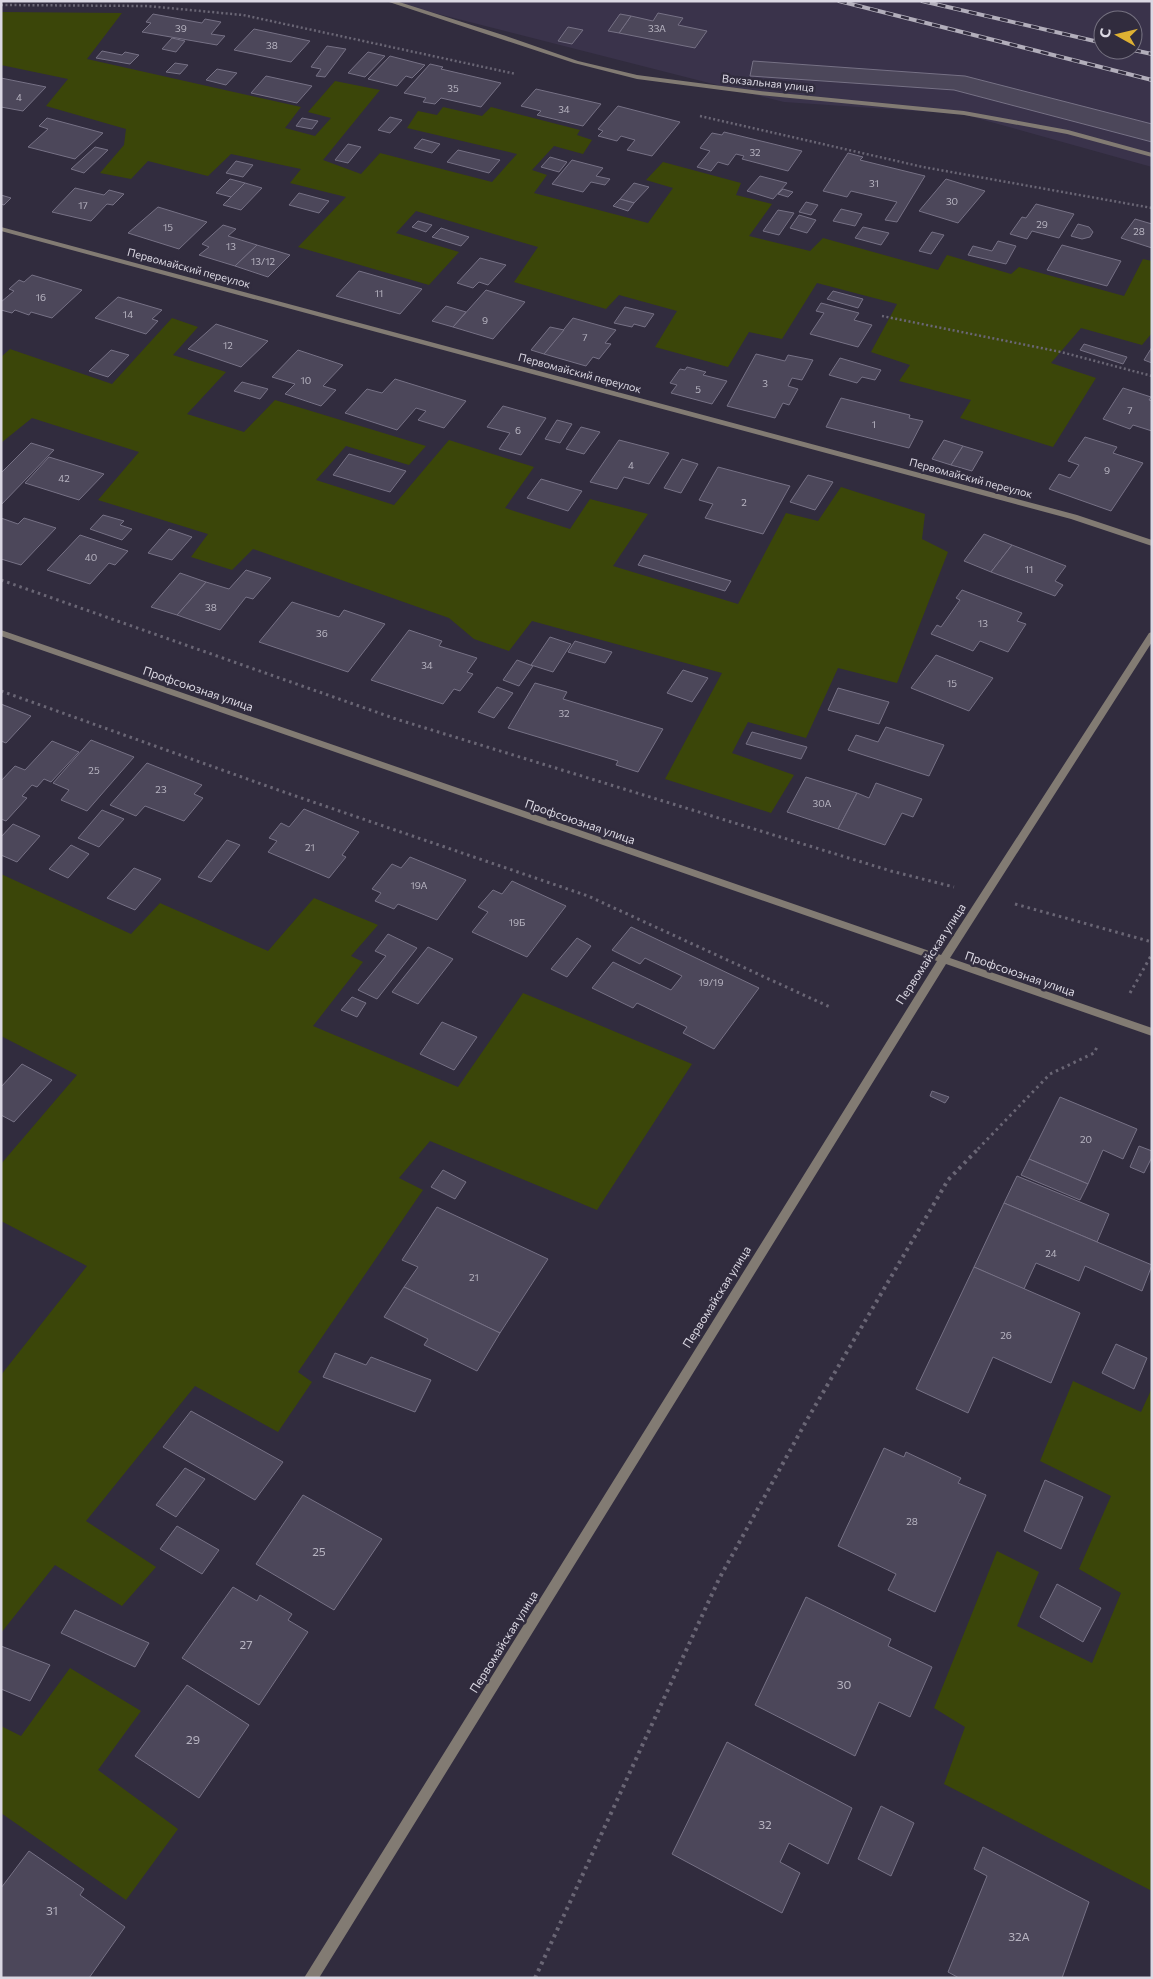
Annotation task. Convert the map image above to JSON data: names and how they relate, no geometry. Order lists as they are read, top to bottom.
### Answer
{
  "streets": {
    "street": [
      "Вокзальная улица",
      "Первомайский переулок",
      "Профсоюзная улица",
      "Первомайская улица"
    ]
  },
  "crossings": [
    ["Профсоюзная улица", "Первомайская улица"]
  ],
  "house_numbers": [
    "39",
    "33А",
    "38",
    "35",
    "4",
    "34",
    "32",
    "31",
    "30",
    "17",
    "29",
    "15",
    "28",
    "13",
    "13/12",
    "11",
    "16",
    "14",
    "9",
    "7",
    "12",
    "10",
    "3",
    "5",
    "7",
    "1",
    "6",
    "4",
    "9",
    "42",
    "2",
    "40",
    "11",
    "38",
    "13",
    "36",
    "34",
    "15",
    "32",
    "25",
    "23",
    "30А",
    "21",
    "19А",
    "19Б",
    "19/19",
    "20",
    "24",
    "21",
    "26",
    "28",
    "25",
    "27",
    "30",
    "29",
    "32",
    "31",
    "32А"
  ],
  "north": "left"
}
